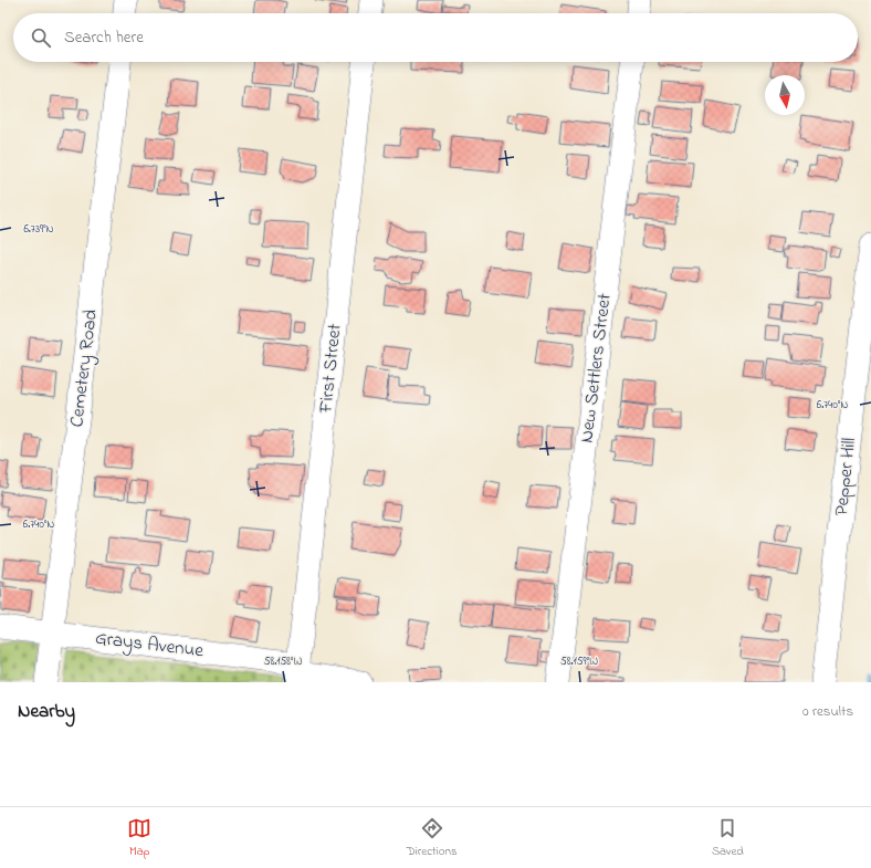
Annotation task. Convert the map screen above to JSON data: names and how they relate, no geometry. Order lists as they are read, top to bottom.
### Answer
{
  "streets": {
    "street": [
      "Cemetery Road",
      "First Street",
      "New Settlers Street",
      "Pepper Hill",
      "Grays Avenue"
    ]
  },
  "crossings": [
    ["Cemetery Road", "Grays Avenue"],
    ["First Street", "Grays Avenue"]
  ],
  "north": "bottom",
  "page": {
    "search": "Search here",
    "heading": ["Nearby", "0 results"],
    "nav": ["Map", "Directions", "Saved"]
  },
  "coordinates": [
    "6.739°N",
    "6.740°N",
    "58.158°W",
    "58.159°W"
  ]
}
